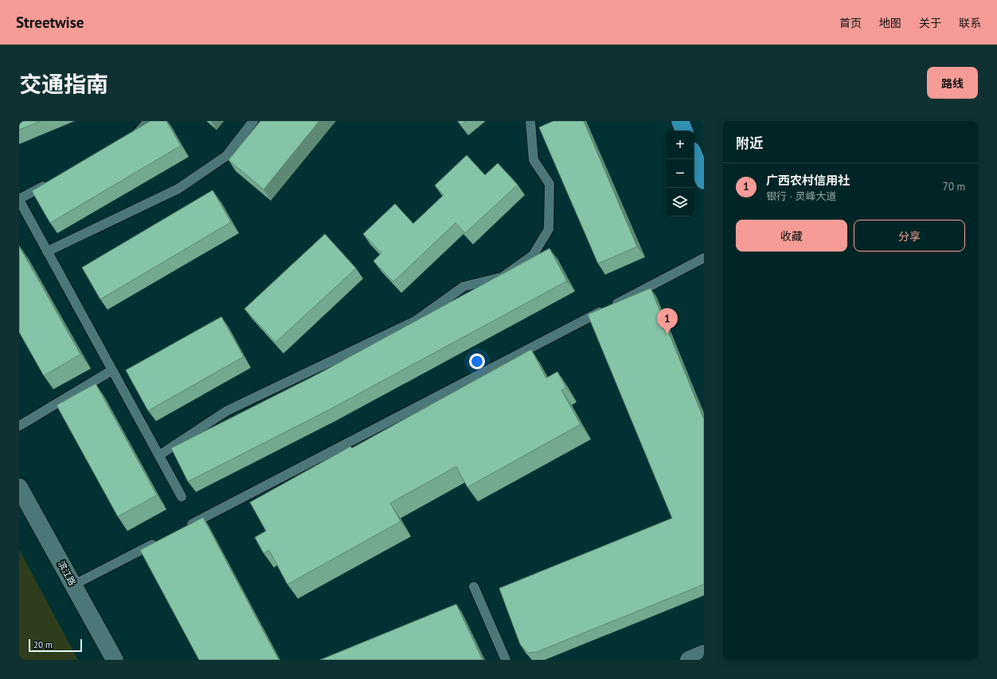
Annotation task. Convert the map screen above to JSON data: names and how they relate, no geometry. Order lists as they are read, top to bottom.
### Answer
{
  "streets": {
    "street": ["滨江路"]
  },
  "scale_bar": "20 m",
  "page": {
    "header": "Streetwise",
    "nav": [
      "首页",
      "地图",
      "关于",
      "联系"
    ],
    "title": "交通指南",
    "buttons": [
      "路线",
      ["收藏", "分享"]
    ],
    "heading": "附近",
    "map_buttons": ["+", "−"],
    "list": [
      {
        "mark": "1",
        "name": "广西农村信用社",
        "note": "银行 · 灵峰大道",
        "value": "70 m"
      }
    ],
    "pins": "1",
    "scale": "20 m"
  }
}
